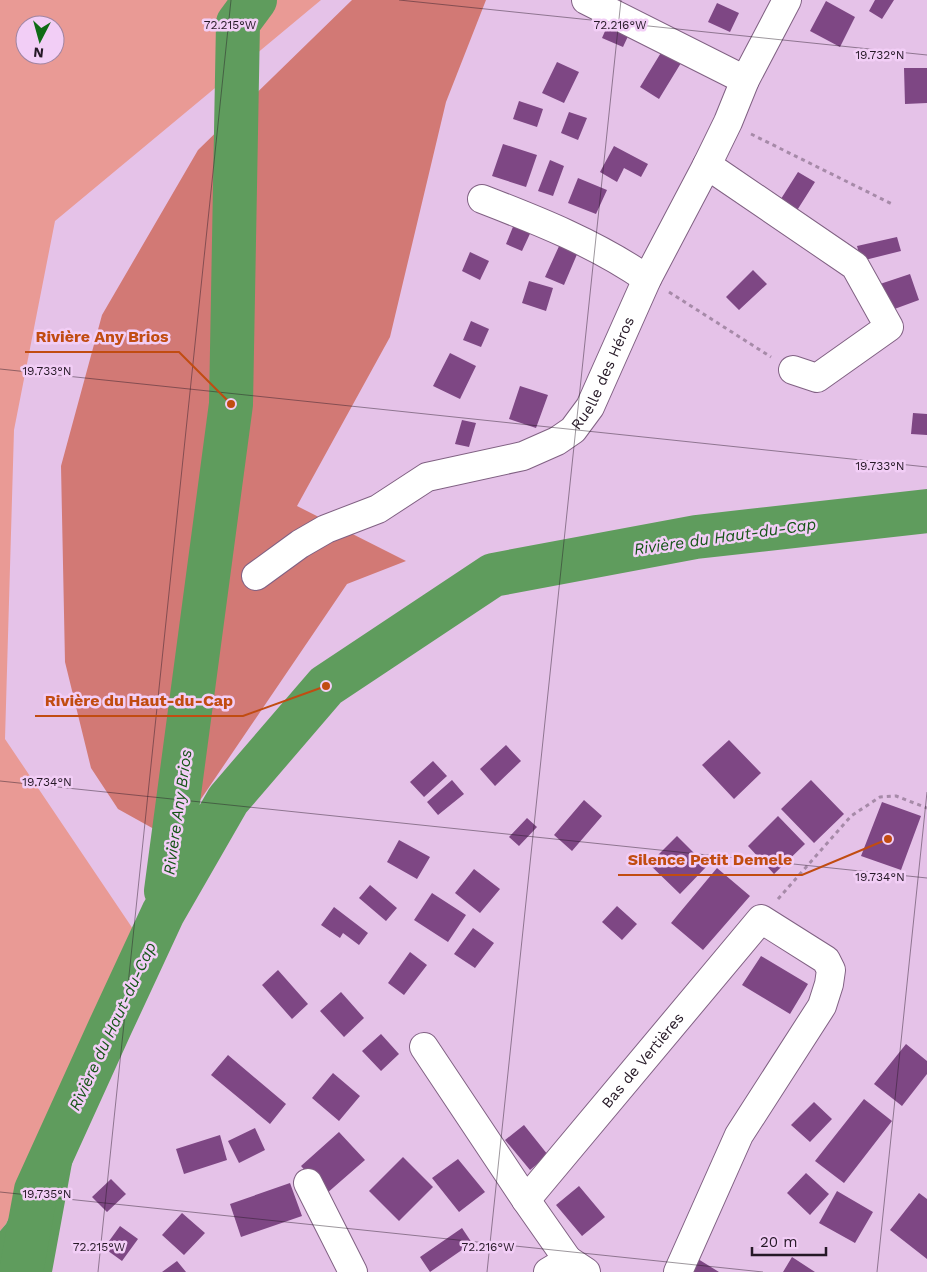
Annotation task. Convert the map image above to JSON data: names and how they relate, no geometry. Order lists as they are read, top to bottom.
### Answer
{
  "streets": {
    "street": ["Ruelle des Héros", "Bas de Vertières"]
  },
  "water": ["Rivière du Haut-du-Cap", "Rivière Any Brios"],
  "places": ["Rivière Any Brios", "Rivière du Haut-du-Cap", "Silence Petit Demele"],
  "scale_bar": "20 m",
  "north": "bottom",
  "coordinates": [
    "72.215°W",
    "72.216°W",
    "19.732°N",
    "19.733°N",
    "19.734°N",
    "19.735°N"
  ]
}
